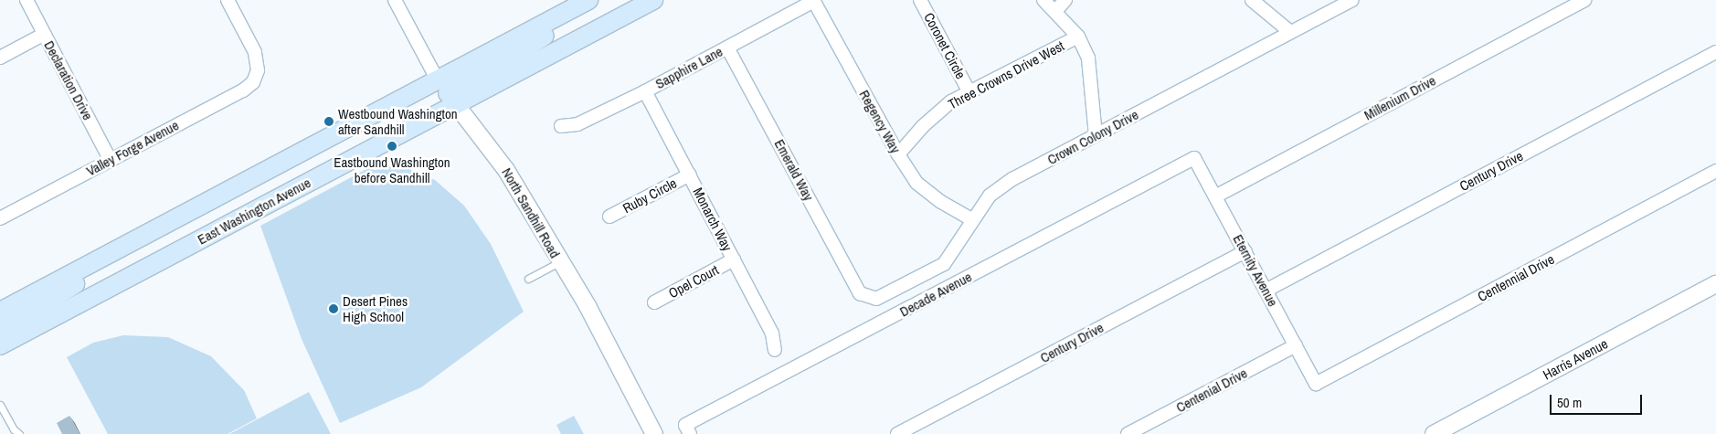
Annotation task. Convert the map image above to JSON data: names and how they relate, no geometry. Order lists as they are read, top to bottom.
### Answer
{
  "streets": {
    "main road": ["East Washington Avenue"],
    "street": [
      "Coronet Circle",
      "Sapphire Lane",
      "Three Crowns Drive West",
      "Declaration Drive",
      "Millenium Drive",
      "Regency Way",
      "Crown Colony Drive",
      "Valley Forge Avenue",
      "Emerald Way",
      "Century Drive",
      "Ruby Circle",
      "North Sandhill Road",
      "Monarch Way",
      "Eternity Avenue",
      "Centennial Drive",
      "Opel Court",
      "Decade Avenue",
      "Harris Avenue",
      "Centenial Drive"
    ]
  },
  "crossings": [
    ["Coronet Circle", "Three Crowns Drive West"],
    ["Sapphire Lane", "Regency Way"],
    ["Sapphire Lane", "Emerald Way"],
    ["Sapphire Lane", "Monarch Way"],
    ["Three Crowns Drive West", "Regency Way"],
    ["Declaration Drive", "Valley Forge Avenue"],
    ["Millenium Drive", "Eternity Avenue"],
    ["Regency Way", "Crown Colony Drive"],
    ["Crown Colony Drive", "Emerald Way"],
    ["Century Drive", "Eternity Avenue"],
    ["Ruby Circle", "Monarch Way"],
    ["East Washington Avenue", "North Sandhill Road"],
    ["Monarch Way", "Opel Court"],
    ["Eternity Avenue", "Centennial Drive"],
    ["Eternity Avenue", "Decade Avenue"],
    ["Eternity Avenue", "Centenial Drive"]
  ],
  "places": ["Westbound Washington after Sandhill", "Eastbound Washington before Sandhill", "Desert Pines High School"],
  "scale_bar": "50 m"
}
